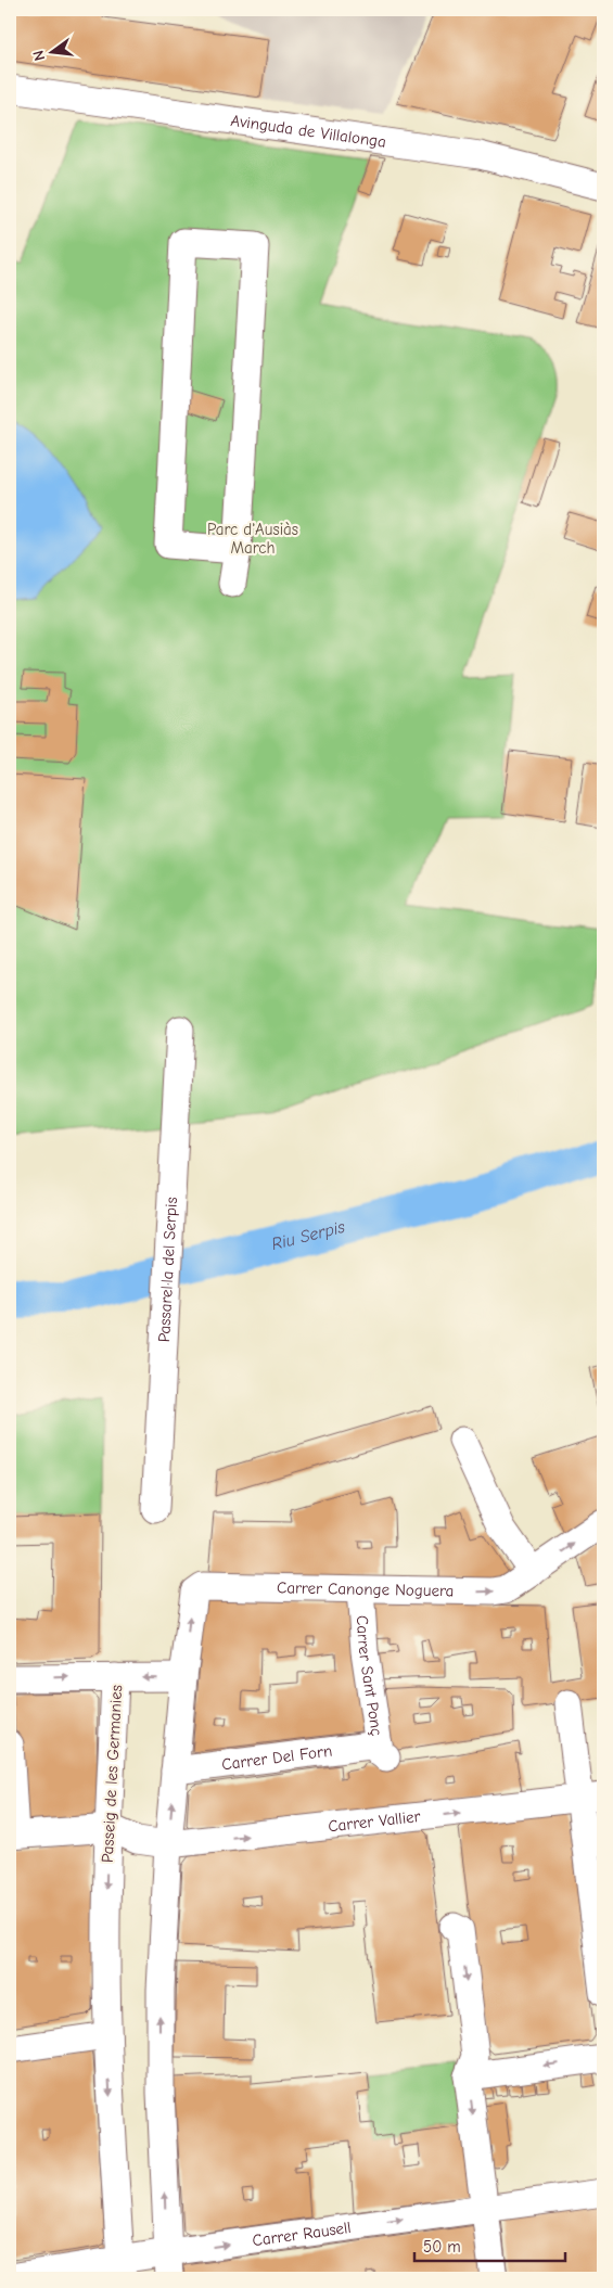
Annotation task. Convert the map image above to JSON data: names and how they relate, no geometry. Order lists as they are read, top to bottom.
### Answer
{
  "streets": {
    "street": [
      "Avinguda de Villalonga",
      "Passarel·la del Serpis",
      "Carrer Canonge Noguera",
      "Carrer Sant Ponç",
      "Carrer Del Forn",
      "Passeig de les Germanies",
      "Carrer Vallier",
      "Carrer Rausell"
    ]
  },
  "crossings": [
    ["Carrer Canonge Noguera", "Carrer Sant Ponç"],
    ["Carrer Canonge Noguera", "Passeig de les Germanies"],
    ["Carrer Sant Ponç", "Carrer Del Forn"],
    ["Passeig de les Germanies", "Carrer Vallier"],
    ["Passeig de les Germanies", "Carrer Rausell"]
  ],
  "one_way": ["Carrer Canonge Noguera", "Carrer Vallier", "Carrer Rausell"],
  "water": ["Riu Serpis"],
  "parks": ["Parc d'Ausiàs March"],
  "scale_bar": "50 m",
  "north": "left"
}
